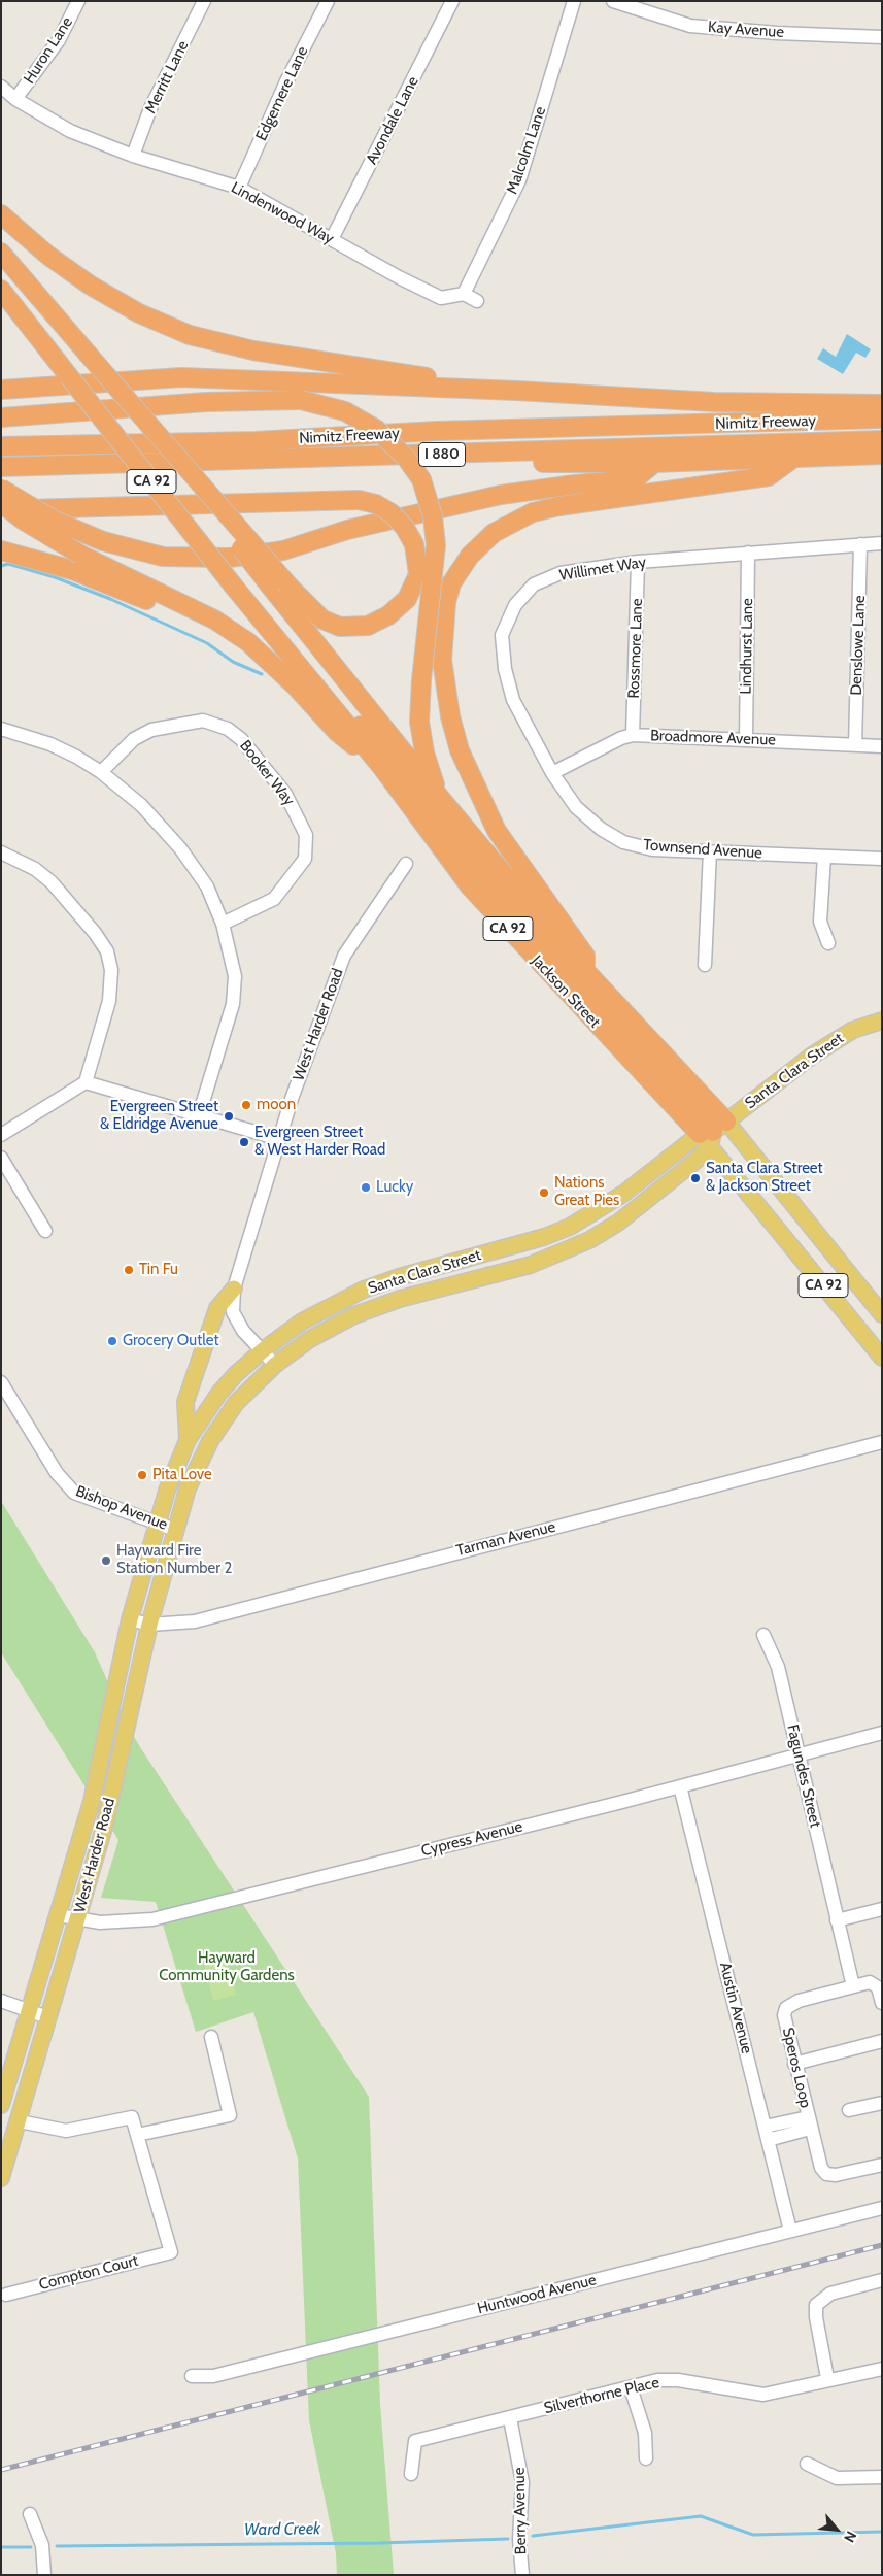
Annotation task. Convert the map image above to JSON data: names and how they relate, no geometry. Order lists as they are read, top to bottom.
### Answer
{
  "streets": {
    "highway": [
      "Nimitz Freeway",
      "I 880",
      "CA 92",
      "Jackson Street"
    ],
    "main road": ["West Harder Road", "Santa Clara Street"],
    "street": [
      "Kay Avenue",
      "Huron Lane",
      "Merritt Lane",
      "Edgemere Lane",
      "Avondale Lane",
      "Malcolm Lane",
      "Lindenwood Way",
      "Willimet Way",
      "Denslowe Lane",
      "Lindhurst Lane",
      "Rossmore Lane",
      "Broadmore Avenue",
      "Booker Way",
      "Townsend Avenue",
      "Bishop Avenue",
      "Tarman Avenue",
      "Fagundes Street",
      "Cypress Avenue",
      "Austin Avenue",
      "Speros Loop",
      "Compton Court",
      "Huntwood Avenue",
      "Silverthorne Place",
      "Berry Avenue"
    ]
  },
  "crossings": [
    ["Huron Lane", "Lindenwood Way"],
    ["Merritt Lane", "Lindenwood Way"],
    ["Edgemere Lane", "Lindenwood Way"],
    ["Avondale Lane", "Lindenwood Way"],
    ["Malcolm Lane", "Lindenwood Way"],
    ["CA 92", "Jackson Street"],
    ["CA 92", "Santa Clara Street"],
    ["Willimet Way", "Denslowe Lane"],
    ["Willimet Way", "Lindhurst Lane"],
    ["Willimet Way", "Rossmore Lane"],
    ["Willimet Way", "Broadmore Avenue"],
    ["Willimet Way", "Townsend Avenue"],
    ["Denslowe Lane", "Broadmore Avenue"],
    ["Lindhurst Lane", "Broadmore Avenue"],
    ["Rossmore Lane", "Broadmore Avenue"],
    ["Broadmore Avenue", "Townsend Avenue"],
    ["Jackson Street", "Santa Clara Street"],
    ["West Harder Road", "Santa Clara Street"],
    ["West Harder Road", "Bishop Avenue"],
    ["West Harder Road", "Tarman Avenue"],
    ["West Harder Road", "Cypress Avenue"],
    ["Santa Clara Street", "Bishop Avenue"],
    ["Fagundes Street", "Cypress Avenue"],
    ["Fagundes Street", "Speros Loop"],
    ["Cypress Avenue", "Austin Avenue"],
    ["Austin Avenue", "Speros Loop"],
    ["Austin Avenue", "Huntwood Avenue"],
    ["Silverthorne Place", "Berry Avenue"]
  ],
  "water": ["Ward Creek"],
  "parks": ["Hayward Community Gardens"],
  "places": [
    "moon",
    "Evergreen Street & Eldridge Avenue",
    "Evergreen Street & West Harder Road",
    "Santa Clara Street & Jackson Street",
    "Lucky",
    "Nations Great Pies",
    "Tin Fu",
    "Grocery Outlet",
    "Pita Love",
    "Hayward Fire Station Number 2"
  ],
  "north": "bottom right"
}
